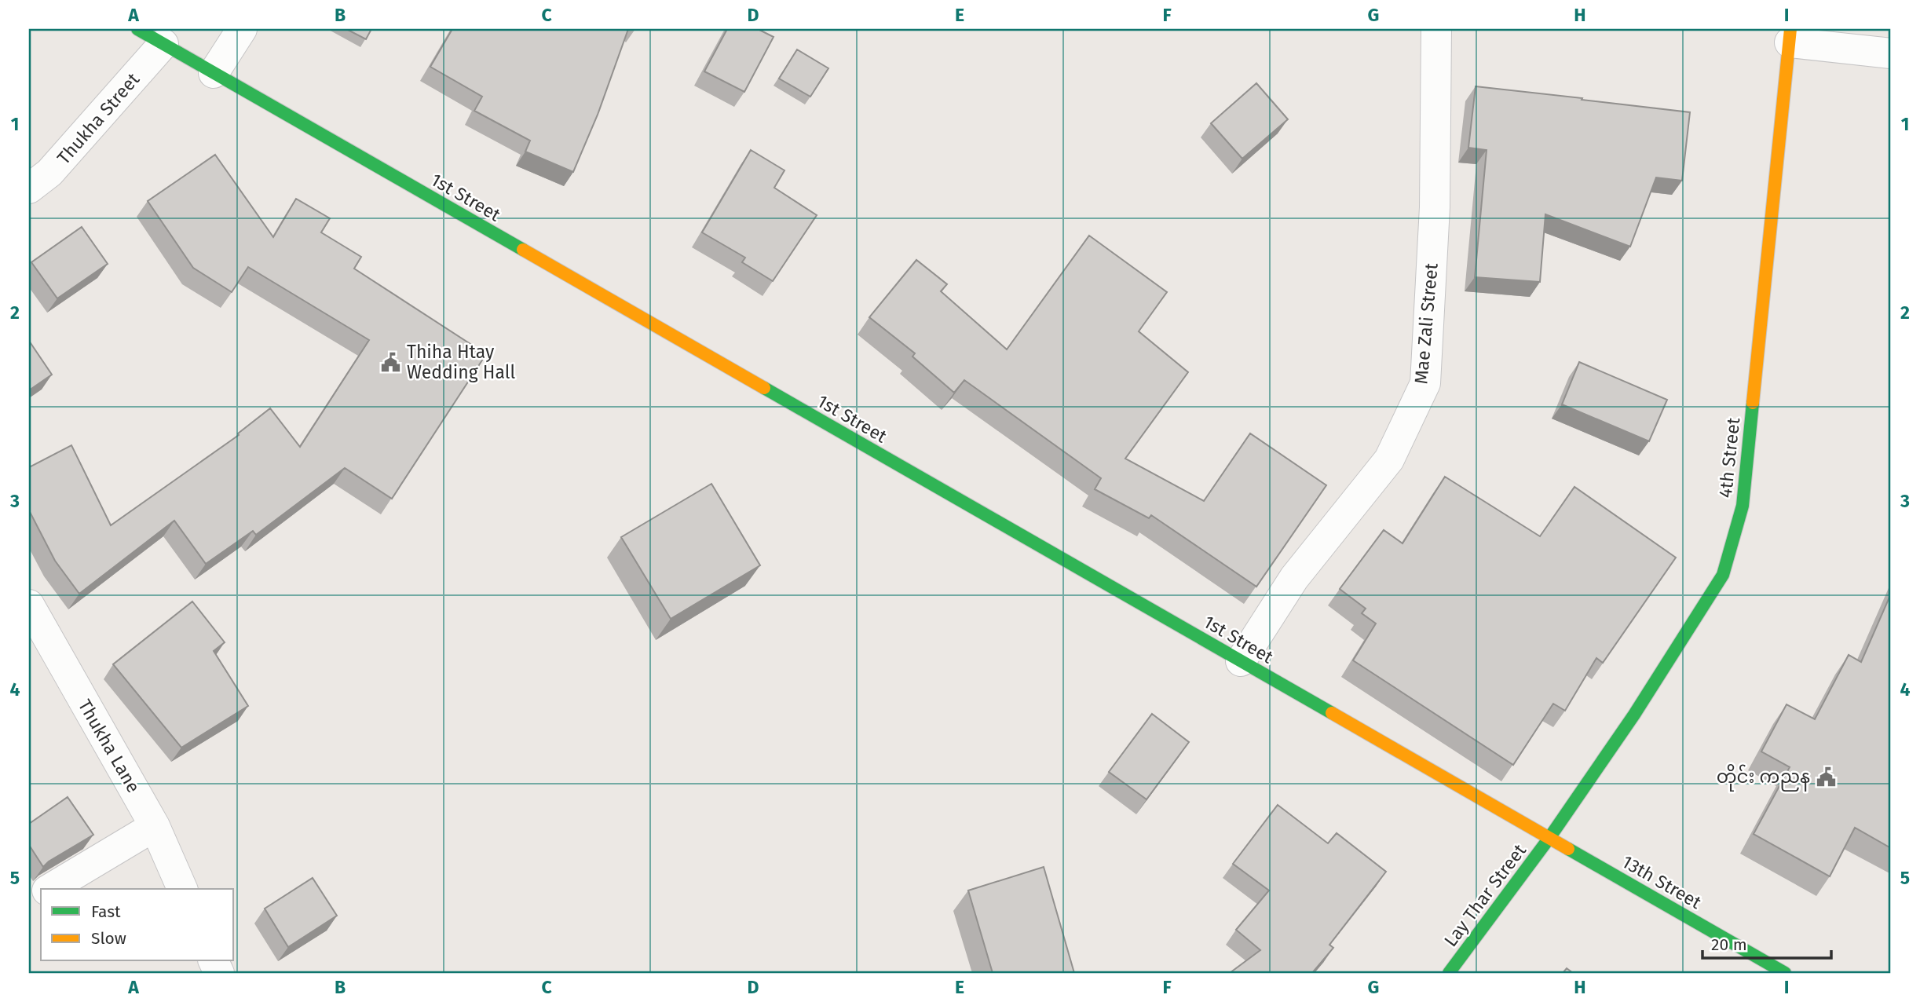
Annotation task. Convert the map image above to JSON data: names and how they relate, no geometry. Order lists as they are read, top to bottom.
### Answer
{
  "streets": {
    "street": [
      "Thukha Street",
      "1st Street",
      "Mae Zali Street",
      "4th Street",
      "Thukha Lane",
      "13th Street",
      "Lay Thar Street"
    ]
  },
  "crossings": [
    ["Thukha Street", "1st Street"],
    ["1st Street", "Mae Zali Street"],
    ["1st Street", "4th Street"],
    ["1st Street", "13th Street"],
    ["1st Street", "Lay Thar Street"],
    ["4th Street", "13th Street"],
    ["4th Street", "Lay Thar Street"],
    ["13th Street", "Lay Thar Street"]
  ],
  "places": {
    "public building": ["Thiha Htay Wedding Hall", "တိုင်း ကညန"]
  },
  "legend": ["Fast", "Slow"],
  "scale_bar": "20 m",
  "grid": {
    "columns": [
      "A",
      "B",
      "C",
      "D",
      "E",
      "F",
      "G",
      "H",
      "I"
    ],
    "rows": [
      "1",
      "2",
      "3",
      "4",
      "5"
    ]
  }
}
